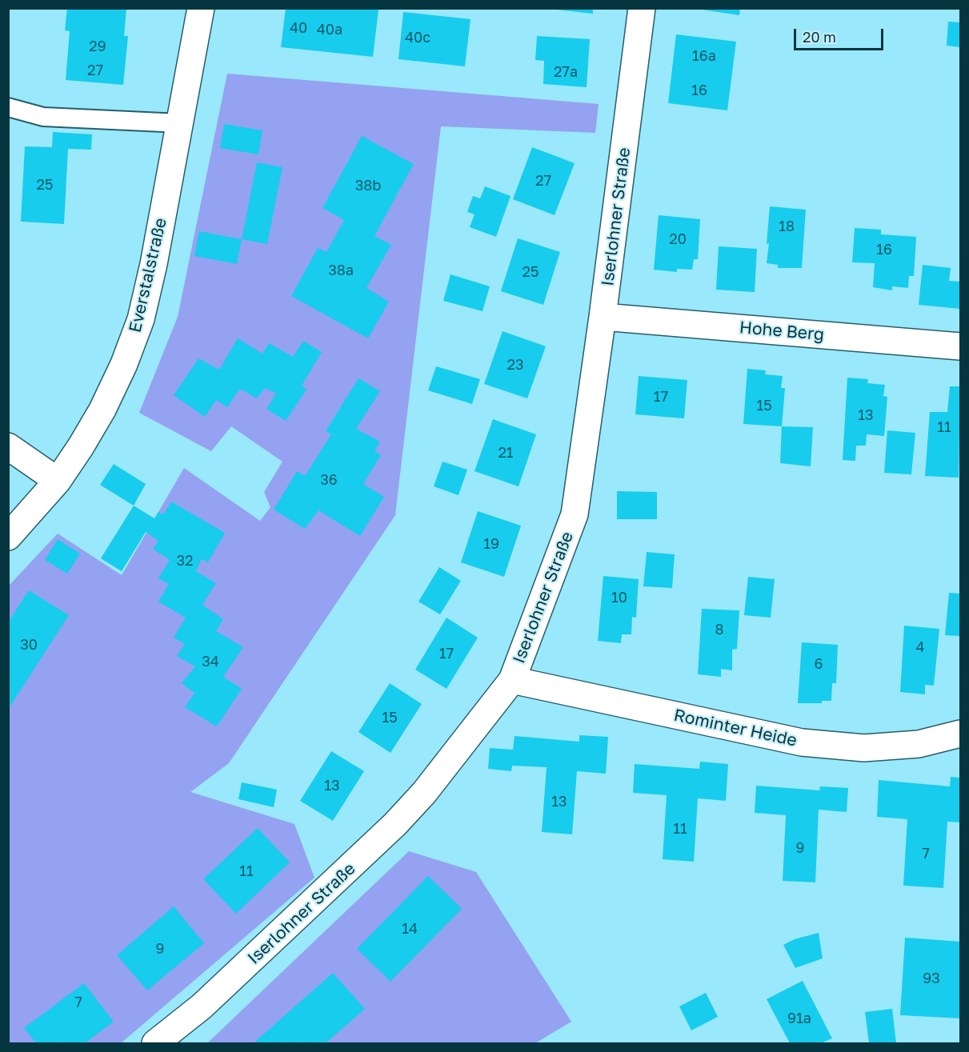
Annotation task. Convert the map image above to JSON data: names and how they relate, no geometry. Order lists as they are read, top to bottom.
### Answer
{
  "streets": {
    "street": [
      "Iserlohner Straße",
      "Everstalstraße",
      "Hohe Berg",
      "Rominter Heide"
    ]
  },
  "crossings": [
    ["Iserlohner Straße", "Hohe Berg"],
    ["Iserlohner Straße", "Rominter Heide"]
  ],
  "house_numbers": [
    "40",
    "40a",
    "40c",
    "29",
    "16a",
    "27",
    "27a",
    "16",
    "27",
    "25",
    "38b",
    "18",
    "20",
    "16",
    "38a",
    "25",
    "23",
    "17",
    "15",
    "13",
    "11",
    "21",
    "36",
    "19",
    "32",
    "10",
    "8",
    "30",
    "4",
    "17",
    "34",
    "6",
    "15",
    "13",
    "13",
    "11",
    "9",
    "7",
    "11",
    "14",
    "9",
    "93",
    "7",
    "91a"
  ],
  "scale_bar": "20 m"
}
